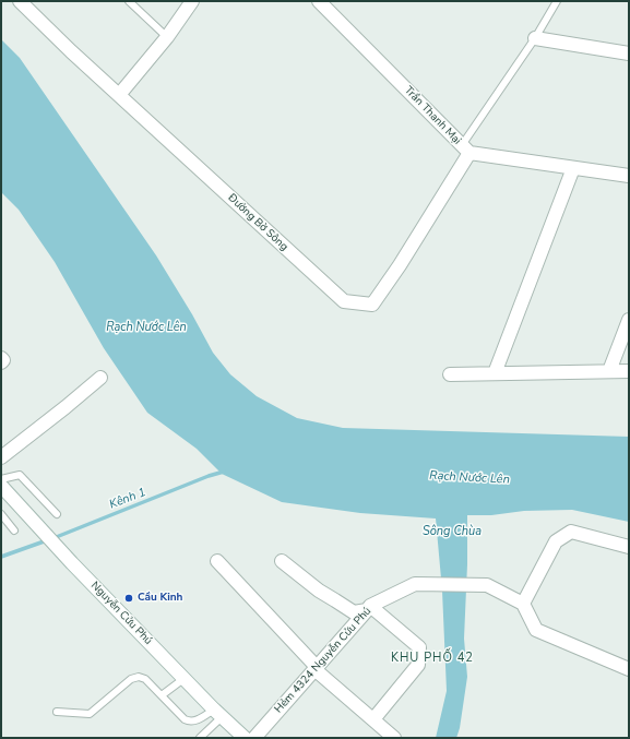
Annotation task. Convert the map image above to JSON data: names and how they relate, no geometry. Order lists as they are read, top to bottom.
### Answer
{
  "streets": {
    "street": [
      "Trần Thanh Mại",
      "Đường Bờ Sông",
      "Nguyễn Cửu Phú",
      "Hẻm 4324 Nguyễn Cửu Phú"
    ]
  },
  "crossings": [
    ["Trần Thanh Mại", "Đường Bờ Sông"]
  ],
  "districts": ["KHU PHỐ 42"],
  "water": ["Rạch Nước Lên", "Kênh 1", "Sông Chùa"],
  "places": ["Cầu Kinh"]
}
